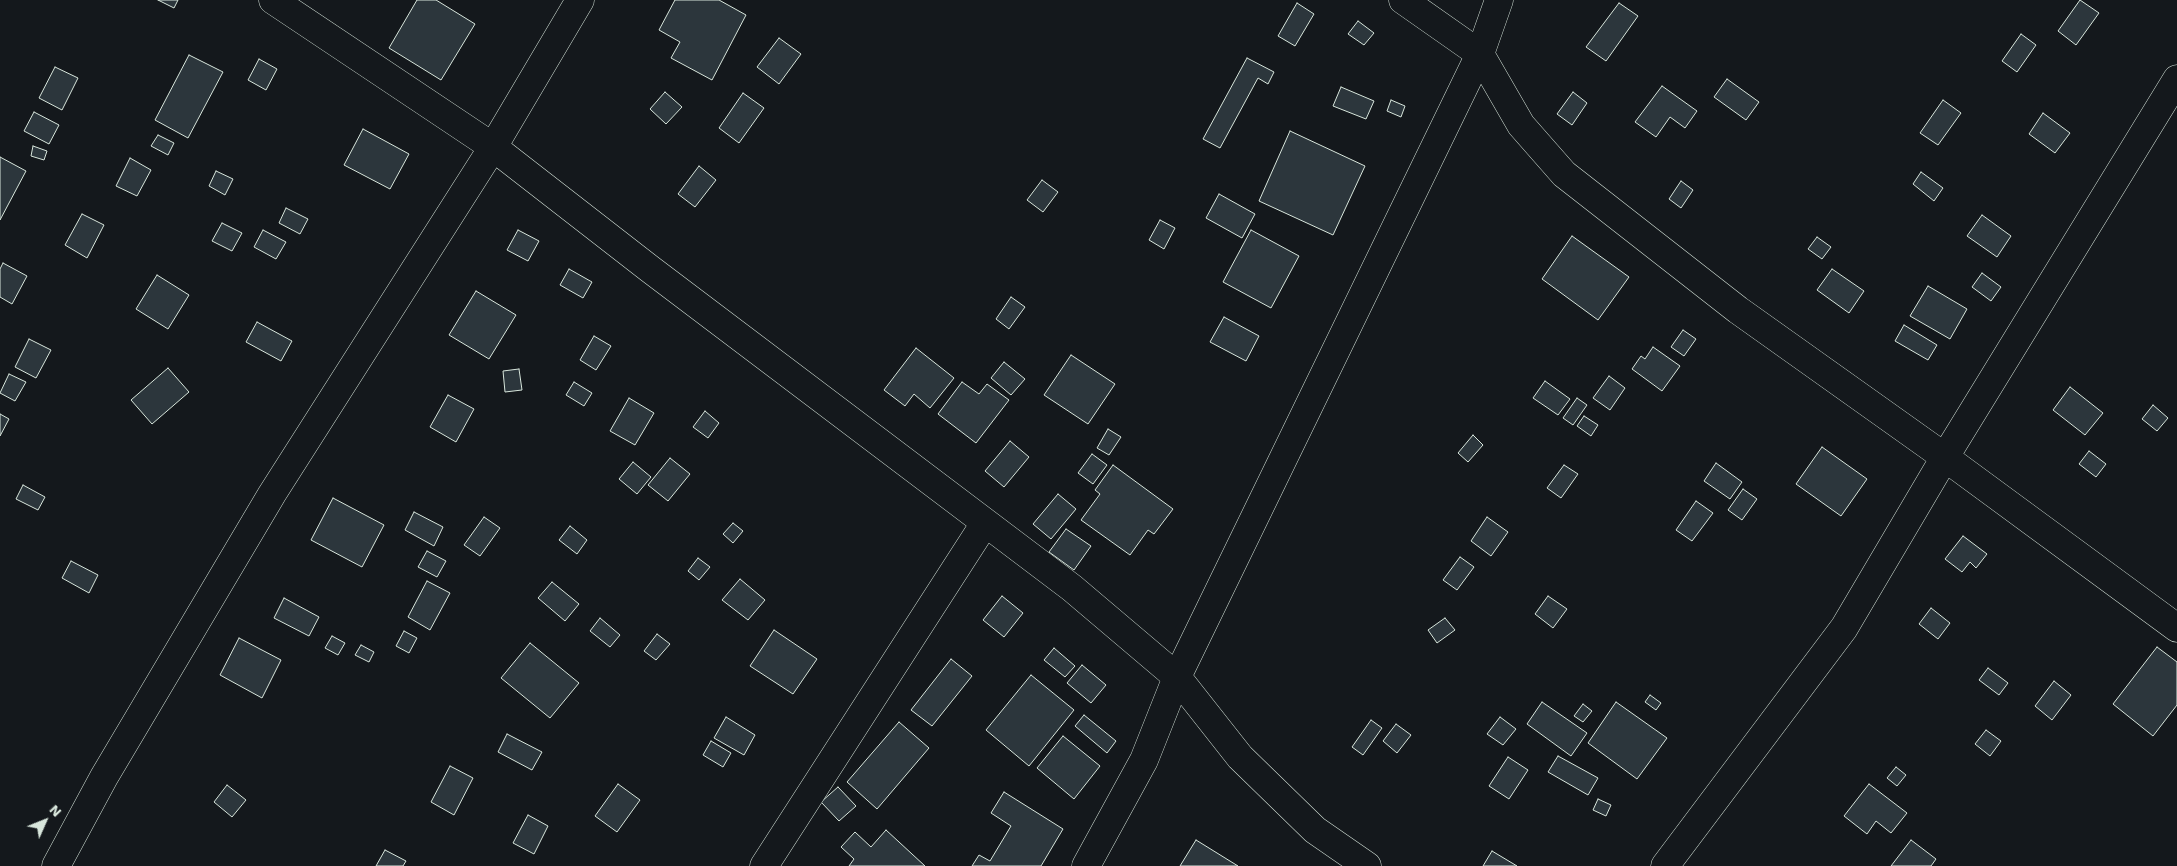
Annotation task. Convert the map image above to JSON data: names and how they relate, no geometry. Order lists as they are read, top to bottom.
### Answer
{
  "north": "top right"
}
